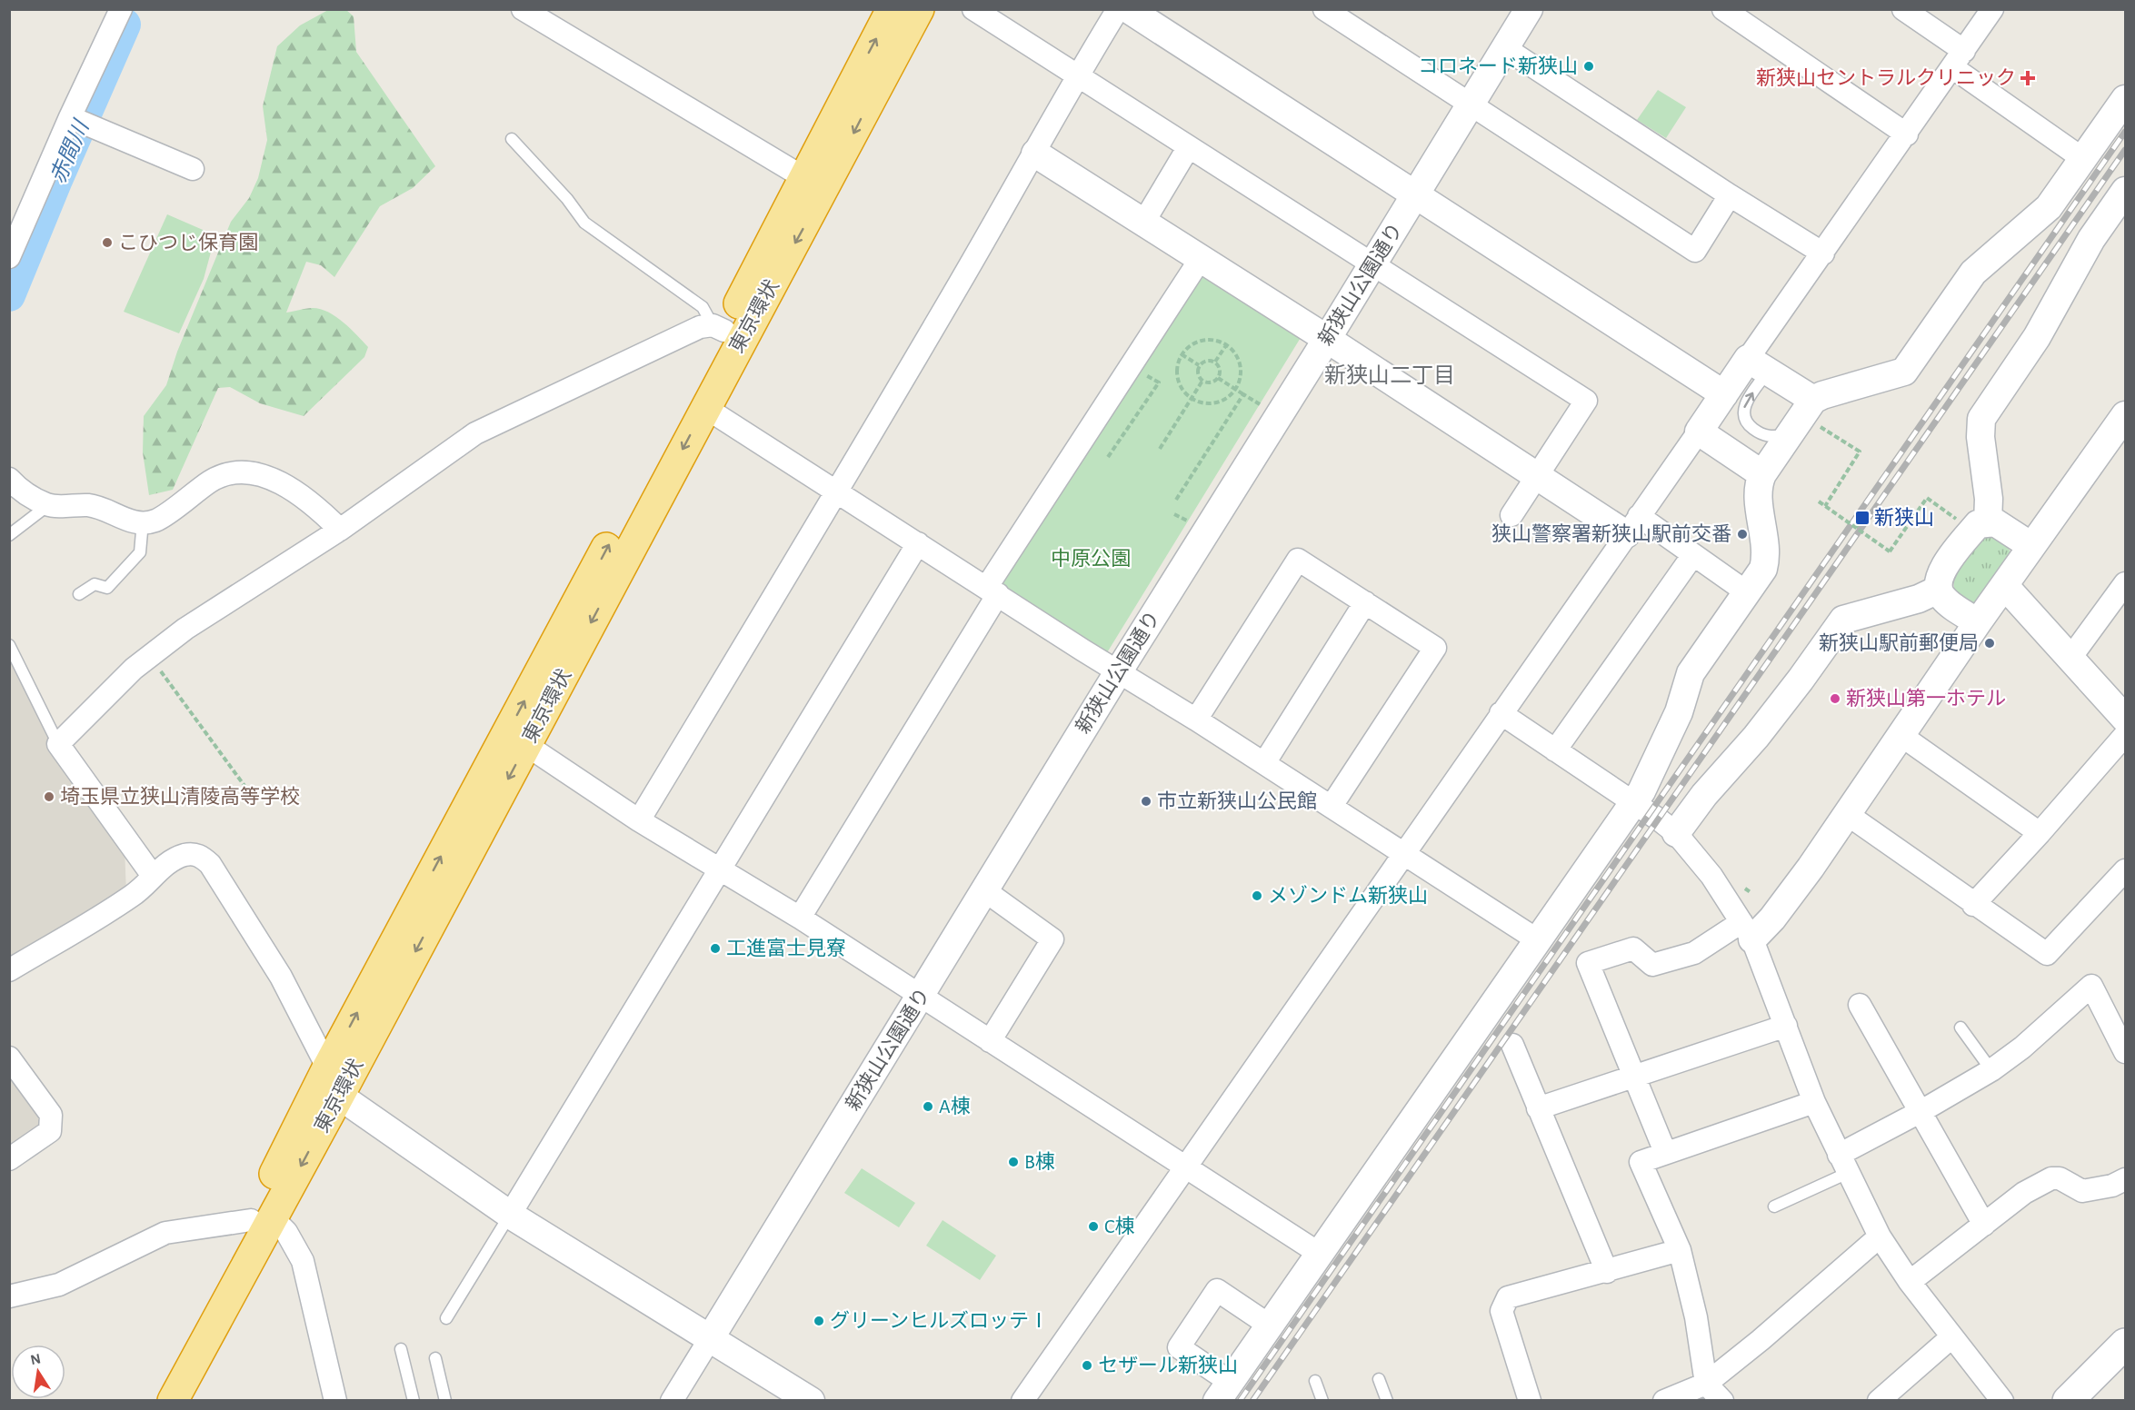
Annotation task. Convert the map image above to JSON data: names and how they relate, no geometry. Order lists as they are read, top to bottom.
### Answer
{
  "streets": {
    "highway": ["東京環状"],
    "street": ["新狭山公園通り"]
  },
  "districts": ["新狭山二丁目"],
  "water": ["赤間川"],
  "parks": ["中原公園"],
  "places": {
    "other": [
      "コロネード新狭山",
      "こひつじ保育園",
      "狭山警察署新狭山駅前交番",
      "新狭山駅前郵便局",
      "新狭山第一ホテル",
      "埼玉県立狭山清陵高等学校",
      "市立新狭山公民館",
      "メゾンドム新狭山",
      "工進富士見寮",
      "A棟",
      "B棟",
      "C棟",
      "グリーンヒルズロッテⅠ",
      "セザール新狭山"
    ],
    "health": ["新狭山セントラルクリニック"],
    "transit": ["新狭山"]
  },
  "north": "top"
}
